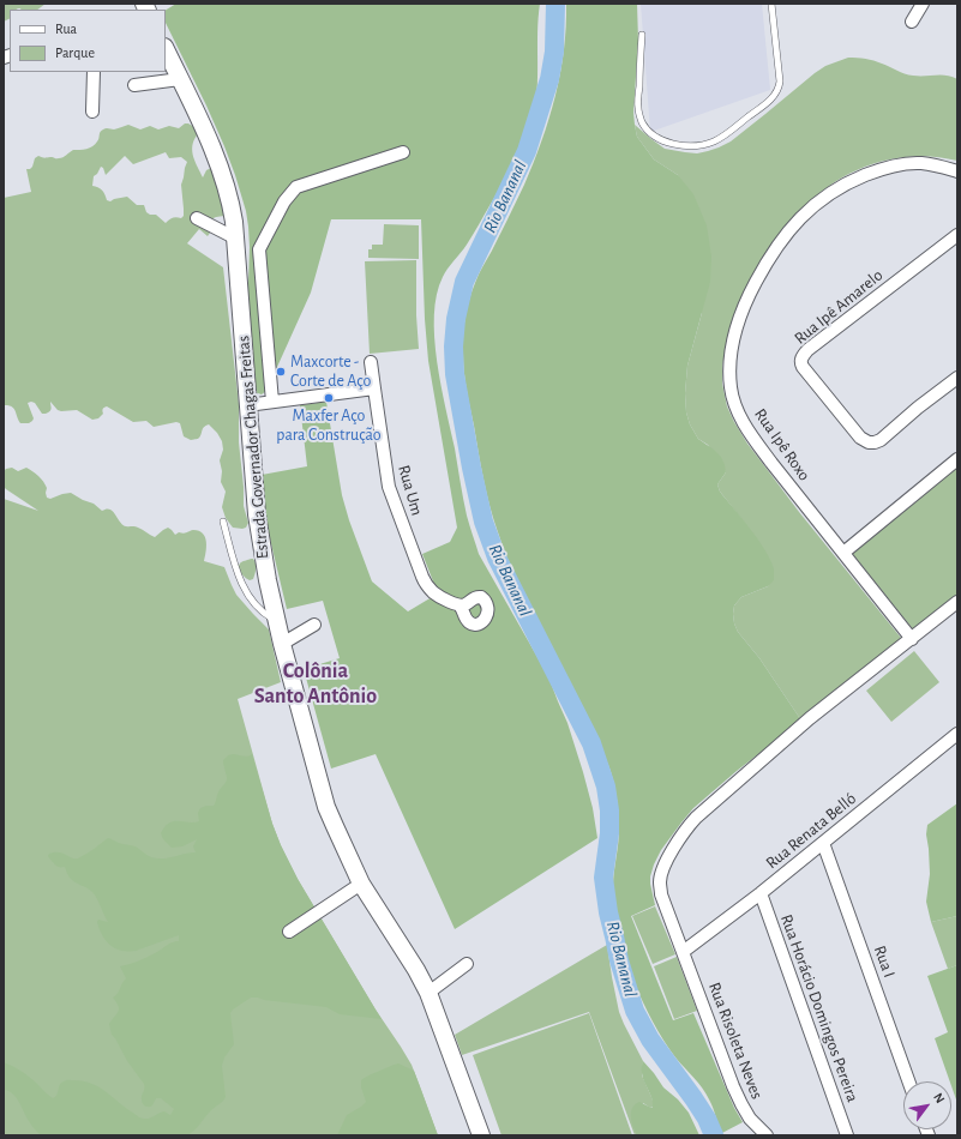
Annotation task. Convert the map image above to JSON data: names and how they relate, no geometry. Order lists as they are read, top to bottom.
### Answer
{
  "streets": {
    "main road": ["Estrada Governador Chagas Freitas"],
    "street": [
      "Rua Ipê Amarelo",
      "Rua Ipê Roxo",
      "Rua Um",
      "Rua Renata Belló",
      "Rua I",
      "Rua Horácio Domingos Pereira",
      "Rua Risoleta Neves"
    ]
  },
  "crossings": [
    ["Rua Ipê Roxo", "Rua Risoleta Neves"],
    ["Rua Renata Belló", "Rua I"],
    ["Rua Renata Belló", "Rua Horácio Domingos Pereira"],
    ["Rua Renata Belló", "Rua Risoleta Neves"]
  ],
  "districts": ["Colônia Santo Antônio"],
  "water": ["Rio Bananal"],
  "places": ["Maxcorte - Corte de Aço", "Maxfer Aço para Construção"],
  "legend": ["Rua", "Parque"],
  "north": "top right"
}
